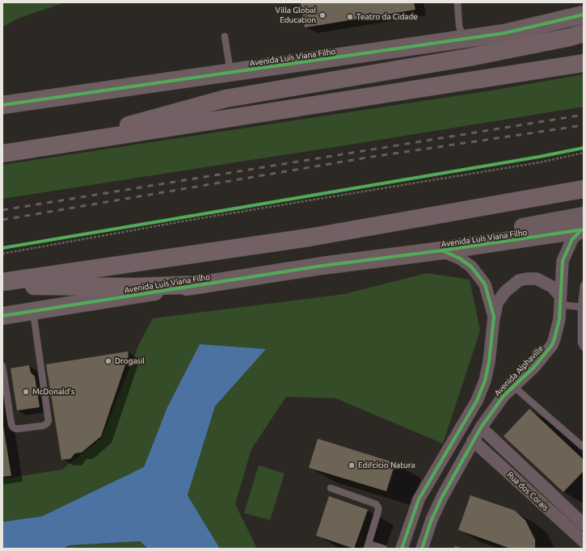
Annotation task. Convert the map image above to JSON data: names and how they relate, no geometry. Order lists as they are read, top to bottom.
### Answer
{
  "streets": {
    "main road": ["Avenida Luís Viana Filho"],
    "street": ["Avenida Alphaville", "Rua dos Corais"]
  },
  "crossings": [
    ["Avenida Luís Viana Filho", "Avenida Alphaville"],
    ["Avenida Alphaville", "Rua dos Corais"]
  ],
  "places": [
    "Villa Global Education",
    "Teatro da Cidade",
    "Drogasil",
    "McDonald's",
    "Edifcício Natura"
  ]
}
